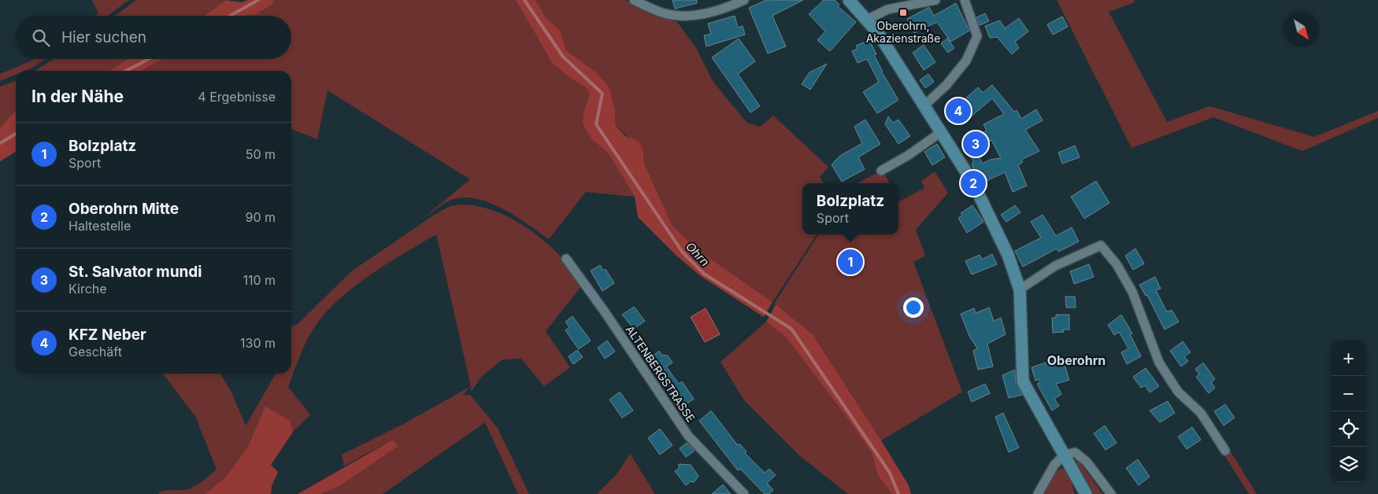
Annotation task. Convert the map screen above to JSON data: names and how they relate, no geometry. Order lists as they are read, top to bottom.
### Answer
{
  "streets": {
    "street": ["ALTENBERGSTRASSE"]
  },
  "districts": ["Oberohrn"],
  "water": ["Ohrn"],
  "places": {
    "transit": ["Oberohrn, Akazienstraße"]
  },
  "north": "bottom right",
  "page": {
    "search": "Hier suchen",
    "heading": ["In der Nähe", "4 Ergebnisse"],
    "pins": [
      "4",
      "3",
      "2",
      "1"
    ],
    "list": [
      {
        "mark": "1",
        "name": "Bolzplatz",
        "note": "Sport",
        "value": "50 m"
      },
      {
        "mark": "2",
        "name": "Oberohrn Mitte",
        "note": "Haltestelle",
        "value": "90 m"
      },
      {
        "mark": "3",
        "name": "St. Salvator mundi",
        "note": "Kirche",
        "value": "110 m"
      },
      {
        "mark": "4",
        "name": "KFZ Neber",
        "note": "Geschäft",
        "value": "130 m"
      }
    ],
    "popup": ["Bolzplatz", "Sport"],
    "map_buttons": ["+", "−"]
  }
}
